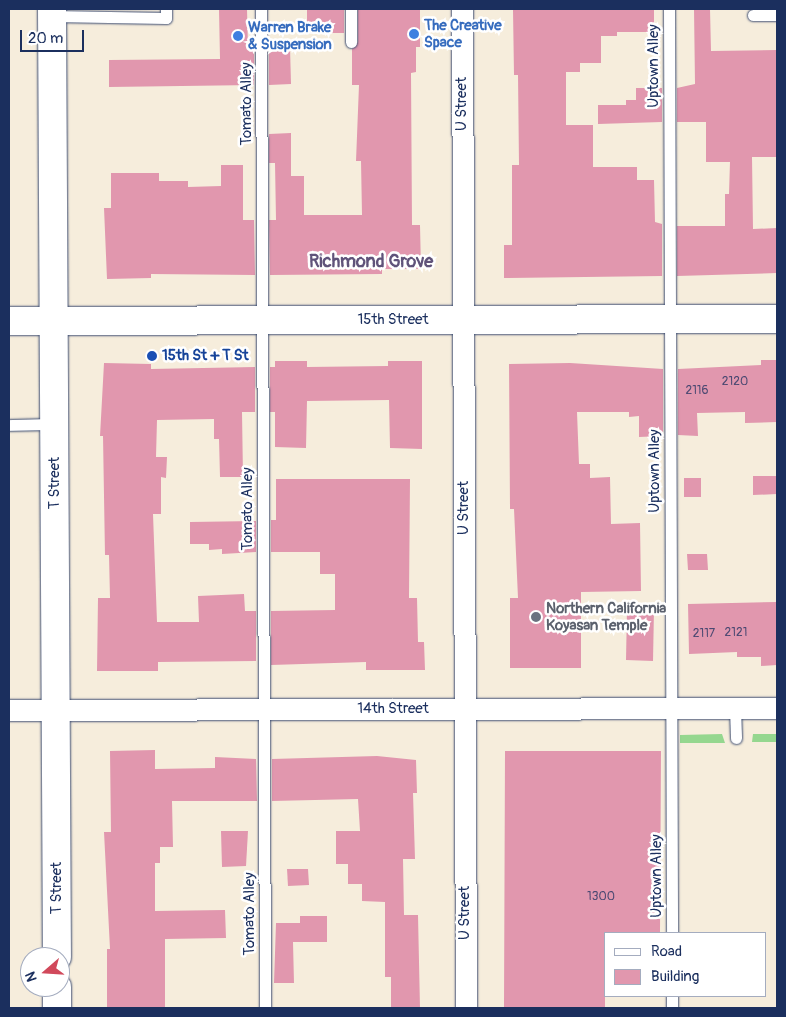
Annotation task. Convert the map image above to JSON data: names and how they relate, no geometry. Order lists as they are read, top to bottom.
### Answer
{
  "streets": {
    "street": [
      "U Street",
      "15th Street",
      "T Street",
      "14th Street"
    ],
    "lane": ["Uptown Alley", "Tomato Alley"]
  },
  "crossings": [
    ["Uptown Alley", "15th Street"],
    ["Uptown Alley", "14th Street"],
    ["Tomato Alley", "15th Street"],
    ["Tomato Alley", "14th Street"],
    ["U Street", "15th Street"],
    ["U Street", "14th Street"],
    ["15th Street", "T Street"],
    ["T Street", "14th Street"]
  ],
  "districts": ["Richmond Grove"],
  "places": [
    "The Creative Space",
    "Warren Brake & Suspension",
    "15th St + T St",
    "Northern California Koyasan Temple"
  ],
  "house_numbers": [
    "2120",
    "2116",
    "2121",
    "2117",
    "1300"
  ],
  "legend": ["Road", "Building"],
  "scale_bar": "20 m",
  "north": "left"
}
